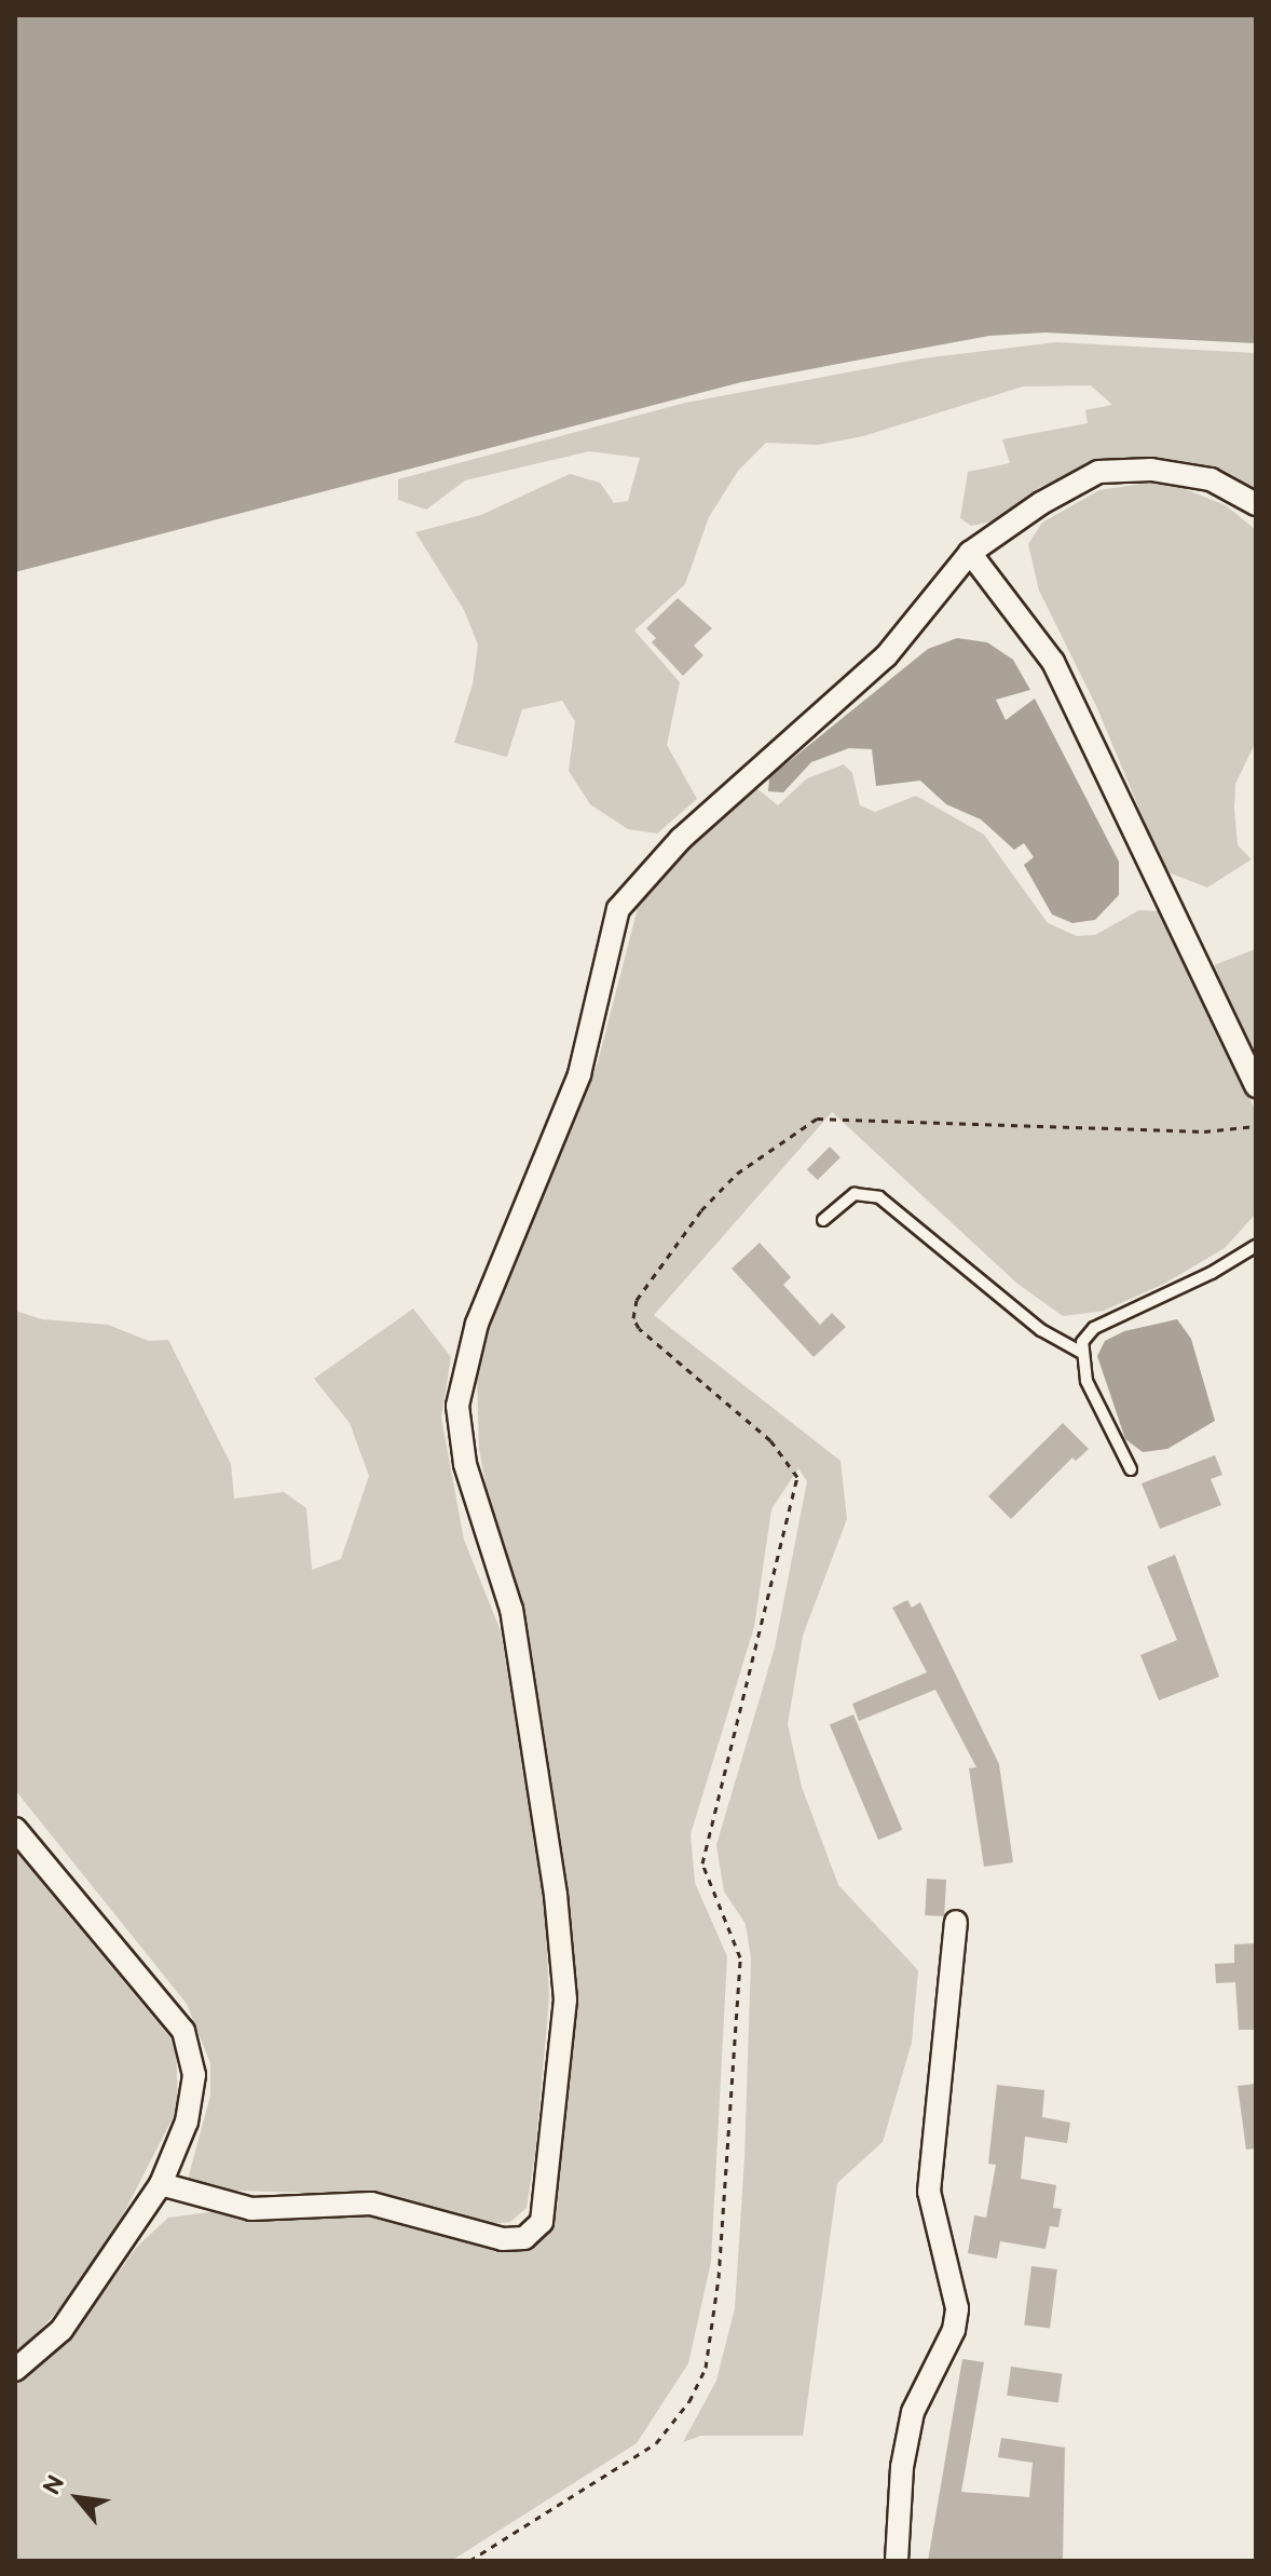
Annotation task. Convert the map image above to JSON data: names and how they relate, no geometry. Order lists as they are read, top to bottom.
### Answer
{
  "north": "top left"
}
